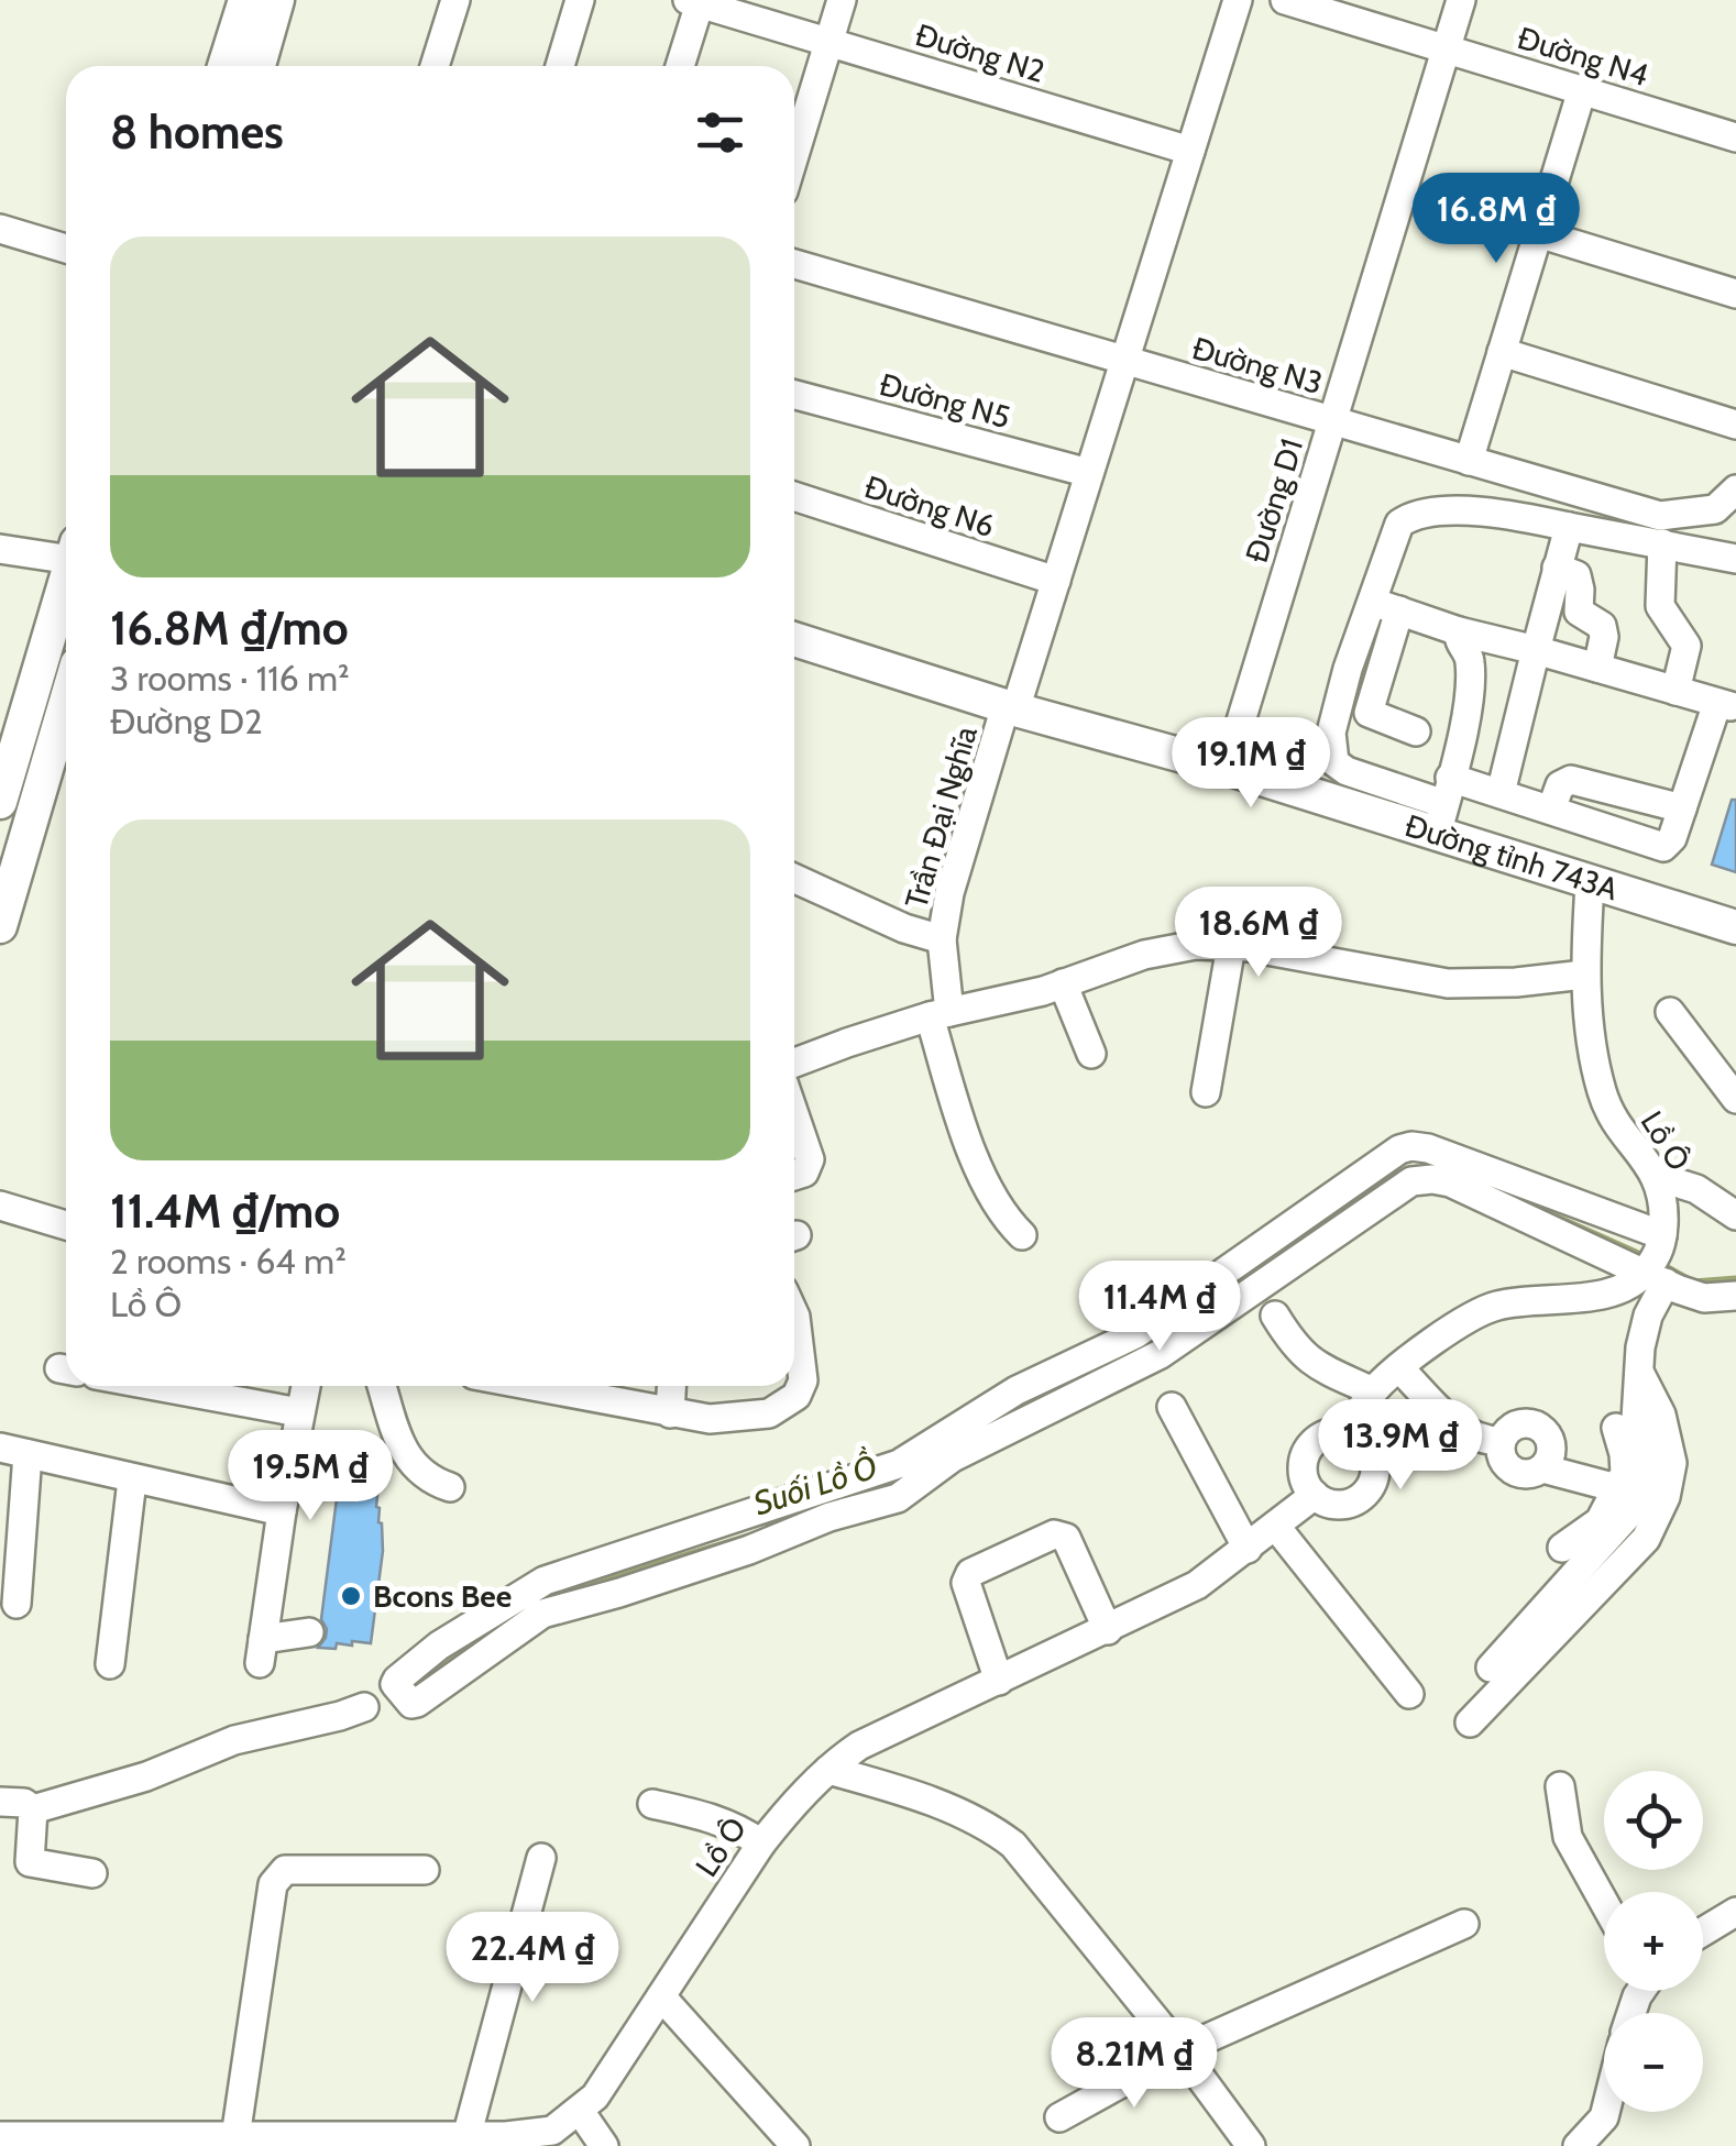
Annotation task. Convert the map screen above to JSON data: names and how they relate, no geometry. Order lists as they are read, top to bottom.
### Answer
{
  "streets": {
    "main road": ["Đường tỉnh 743A"],
    "street": [
      "Đường N2",
      "Đường N4",
      "Đường N3",
      "Đường N5",
      "Đường D1",
      "Đường N6",
      "Trần Đại Nghĩa",
      "Lồ Ô"
    ]
  },
  "crossings": [
    ["Đường N4", "Đường D1"],
    ["Đường N3", "Đường D1"],
    ["Đường D1", "Đường tỉnh 743A"],
    ["Trần Đại Nghĩa", "Đường tỉnh 743A"],
    ["Đường tỉnh 743A", "Lồ Ô"]
  ],
  "water": ["Suối Lồ Ồ"],
  "places": ["Bcons Bee"],
  "page": {
    "heading": "8 homes",
    "price": [
      "16.8M ₫",
      "19.1M ₫",
      "18.6M ₫",
      "11.4M ₫",
      "13.9M ₫",
      "19.5M ₫",
      "22.4M ₫",
      "8.21M ₫"
    ],
    "list": [
      {
        "name": "16.8M ₫/mo",
        "note": "3 rooms · 116 m² · Đường D2"
      },
      {
        "name": "11.4M ₫/mo",
        "note": "2 rooms · 64 m² · Lồ Ô"
      }
    ],
    "map_buttons": ["+", "−"]
  }
}
